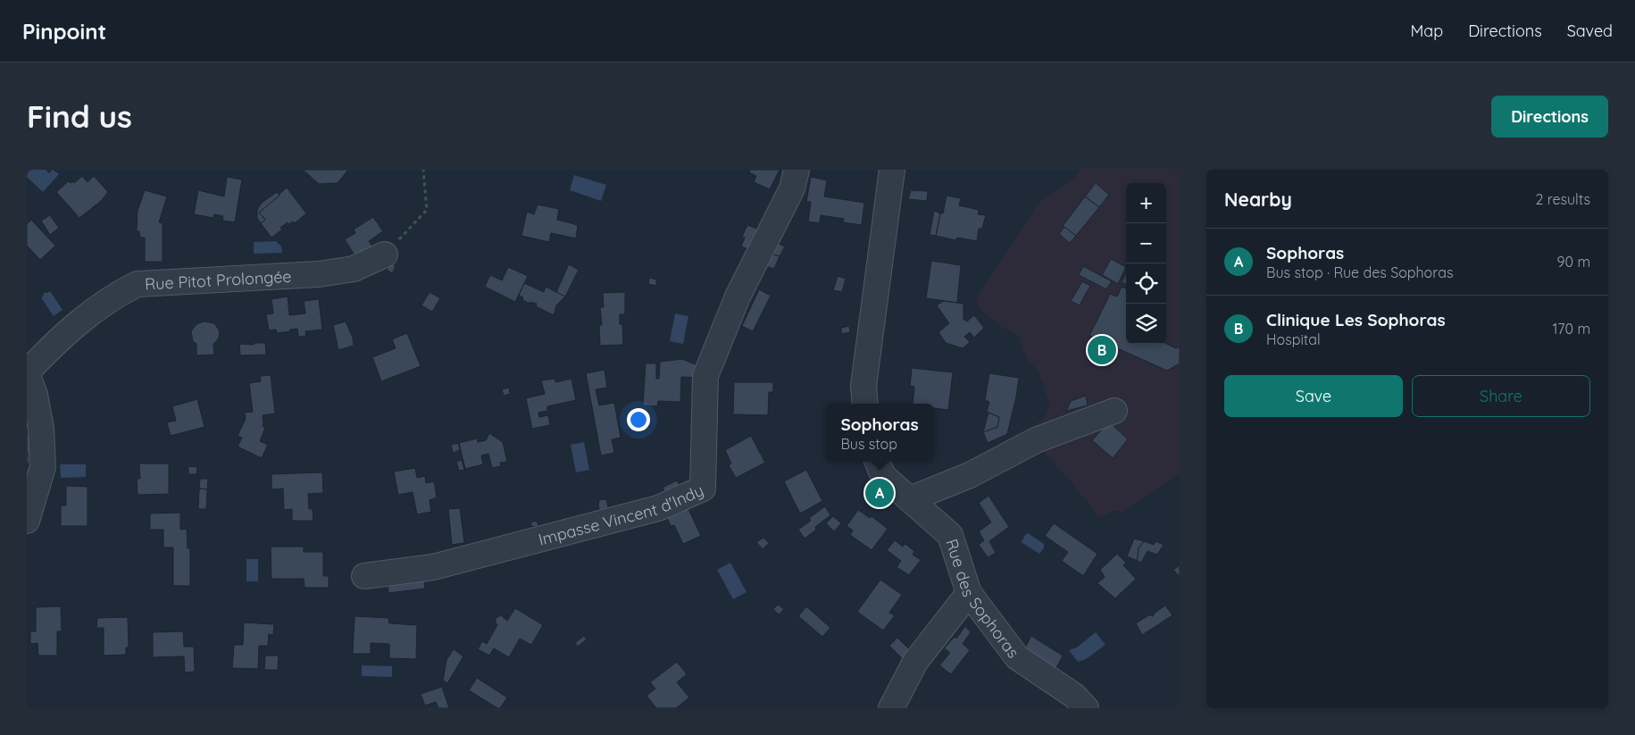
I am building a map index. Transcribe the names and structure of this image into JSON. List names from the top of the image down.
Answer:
{
  "streets": {
    "street": ["Rue Pitot Prolongée", "Impasse Vincent d'Indy", "Rue des Sophoras"]
  },
  "page": {
    "header": "Pinpoint",
    "nav": ["Map", "Directions", "Saved"],
    "buttons": [
      "Directions",
      ["Save", "Share"]
    ],
    "title": "Find us",
    "heading": ["Nearby", "2 results"],
    "map_buttons": ["+", "−"],
    "list": [
      {
        "mark": "A",
        "name": "Sophoras",
        "note": "Bus stop · Rue des Sophoras",
        "value": "90 m"
      },
      {
        "mark": "B",
        "name": "Clinique Les Sophoras",
        "note": "Hospital",
        "value": "170 m"
      }
    ],
    "pins": ["B", "A"],
    "popup": ["Sophoras", "Bus stop"]
  }
}
